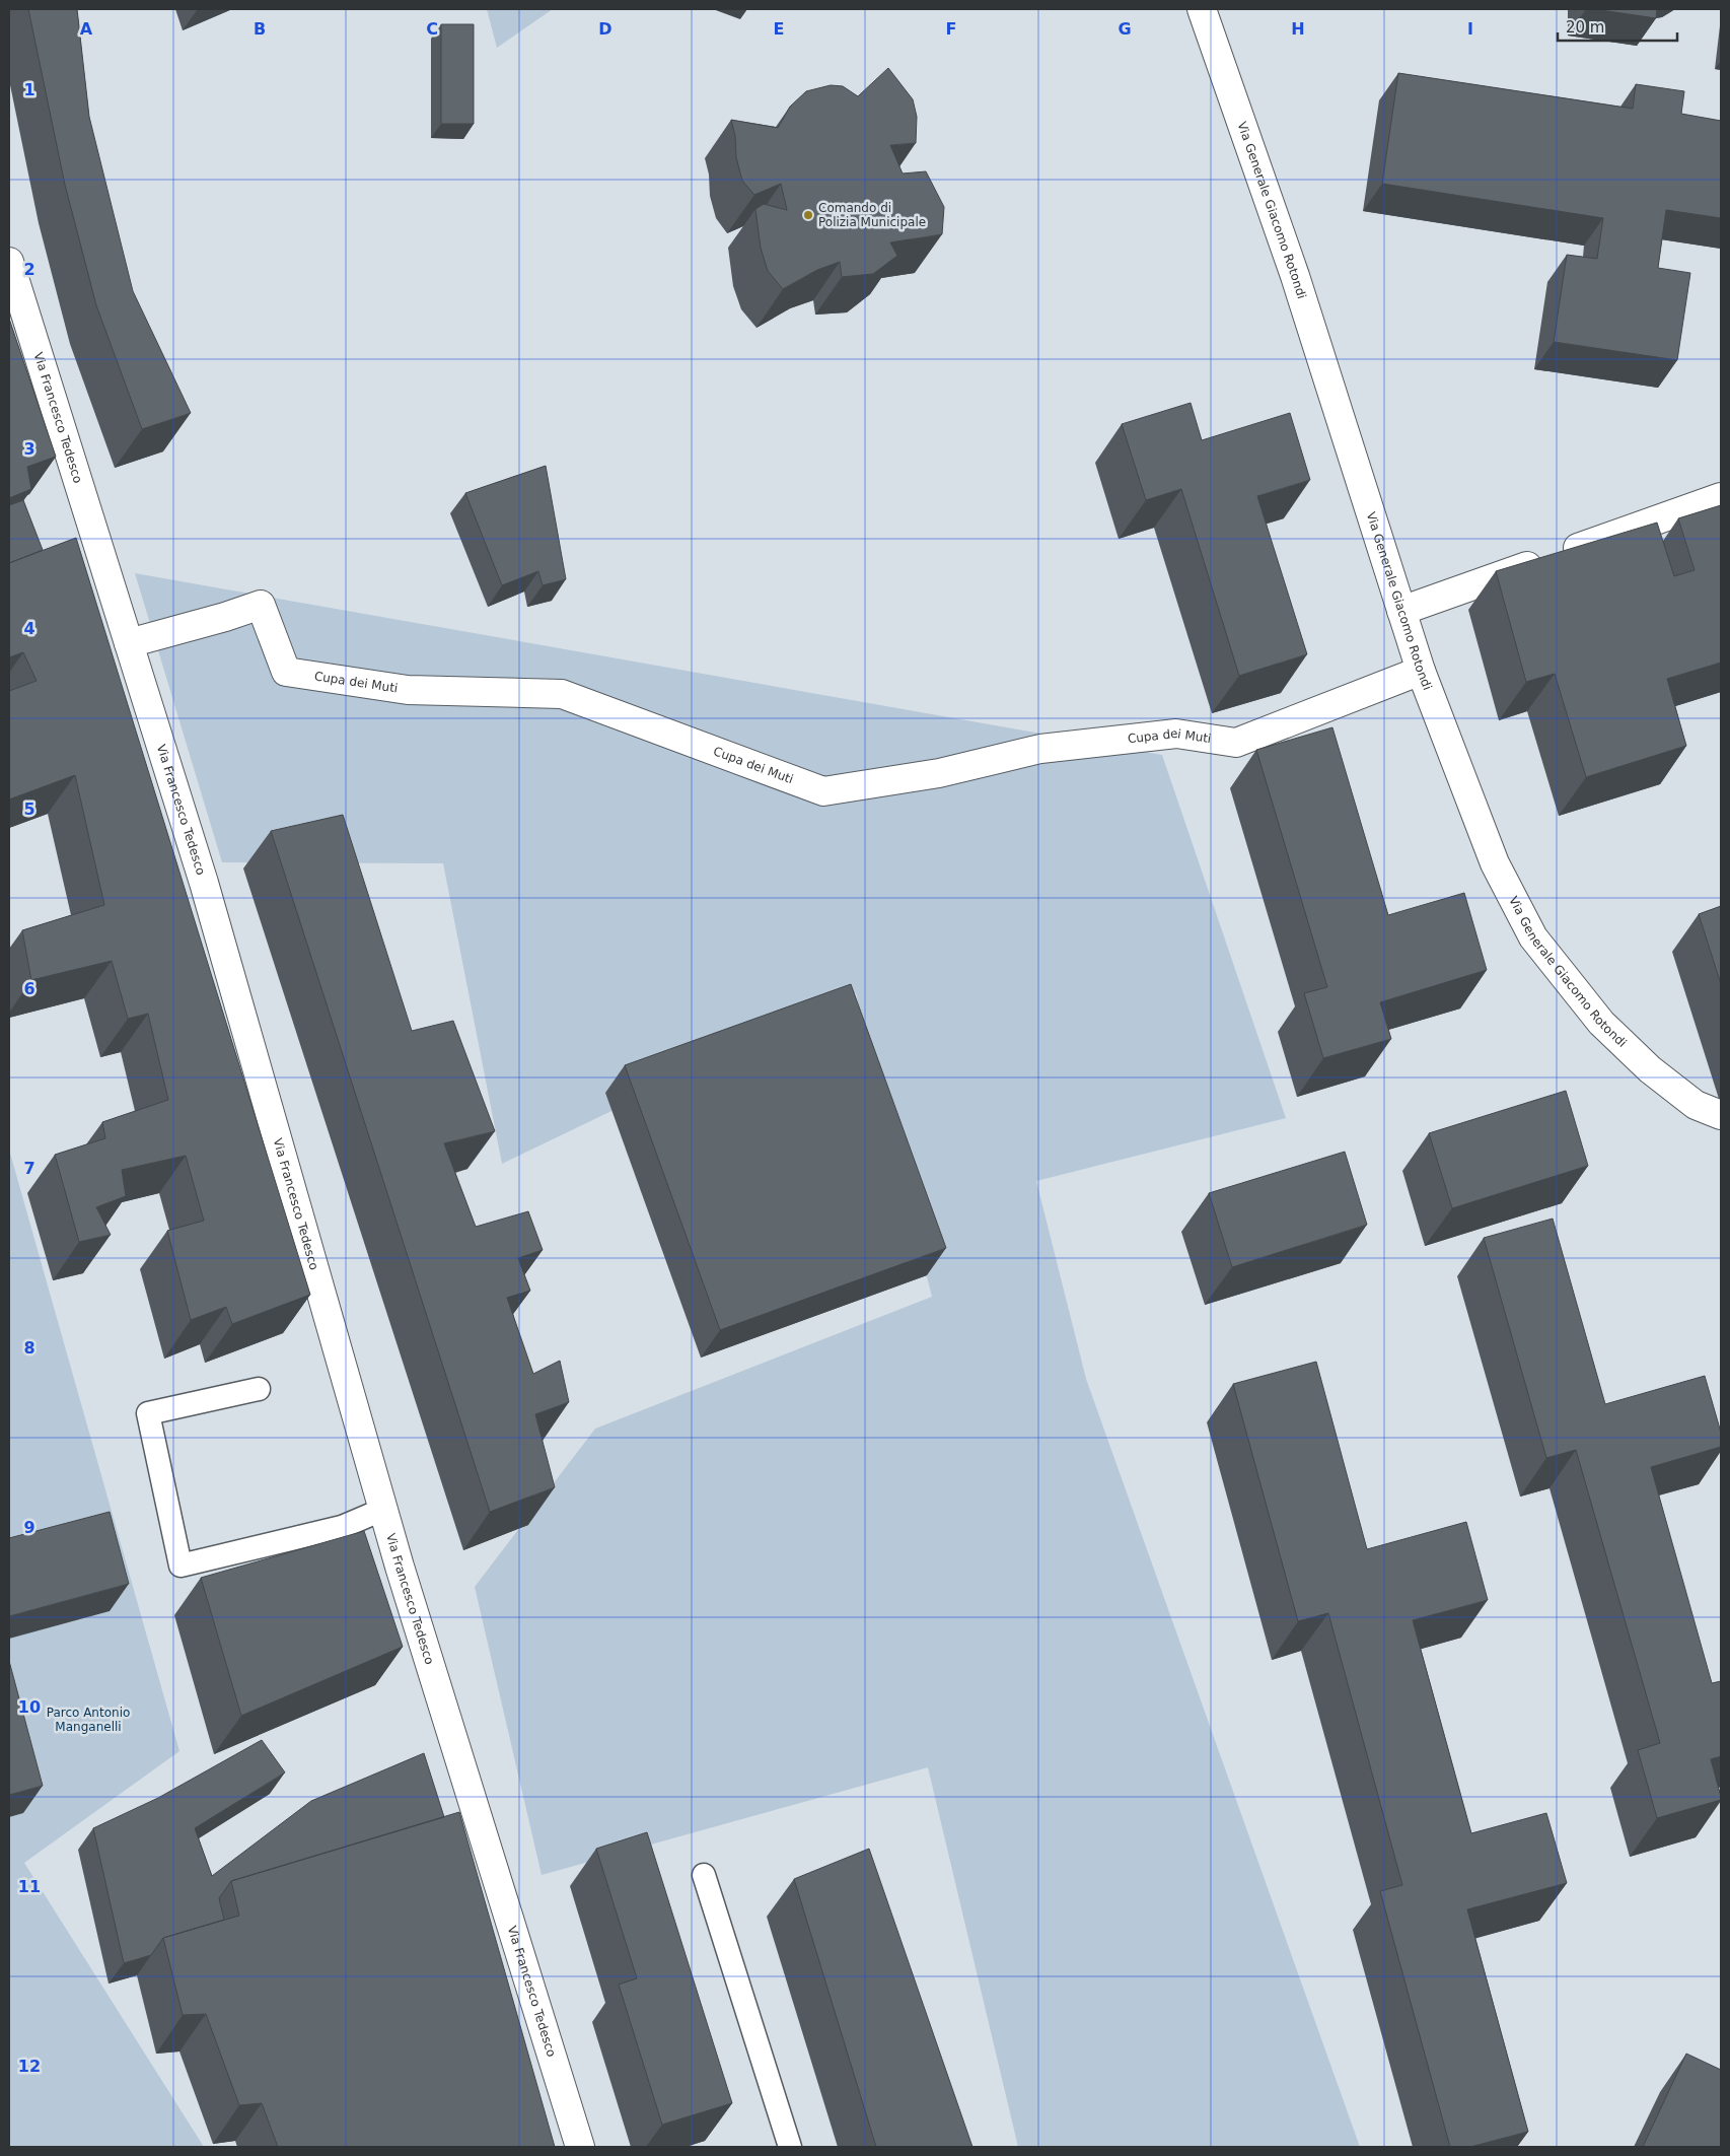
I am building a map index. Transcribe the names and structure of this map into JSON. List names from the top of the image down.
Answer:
{
  "streets": {
    "street": ["Via Generale Giacomo Rotondi", "Via Francesco Tedesco", "Cupa dei Muti"]
  },
  "crossings": [
    ["Via Generale Giacomo Rotondi", "Cupa dei Muti"],
    ["Via Francesco Tedesco", "Cupa dei Muti"]
  ],
  "parks": ["Parco Antonio Manganelli"],
  "places": ["Comando di Polizia Municipale"],
  "scale_bar": "20 m",
  "grid": {
    "columns": [
      "A",
      "B",
      "C",
      "D",
      "E",
      "F",
      "G",
      "H",
      "I"
    ],
    "rows": [
      "1",
      "2",
      "3",
      "4",
      "5",
      "6",
      "7",
      "8",
      "9",
      "10",
      "11",
      "12"
    ]
  }
}
